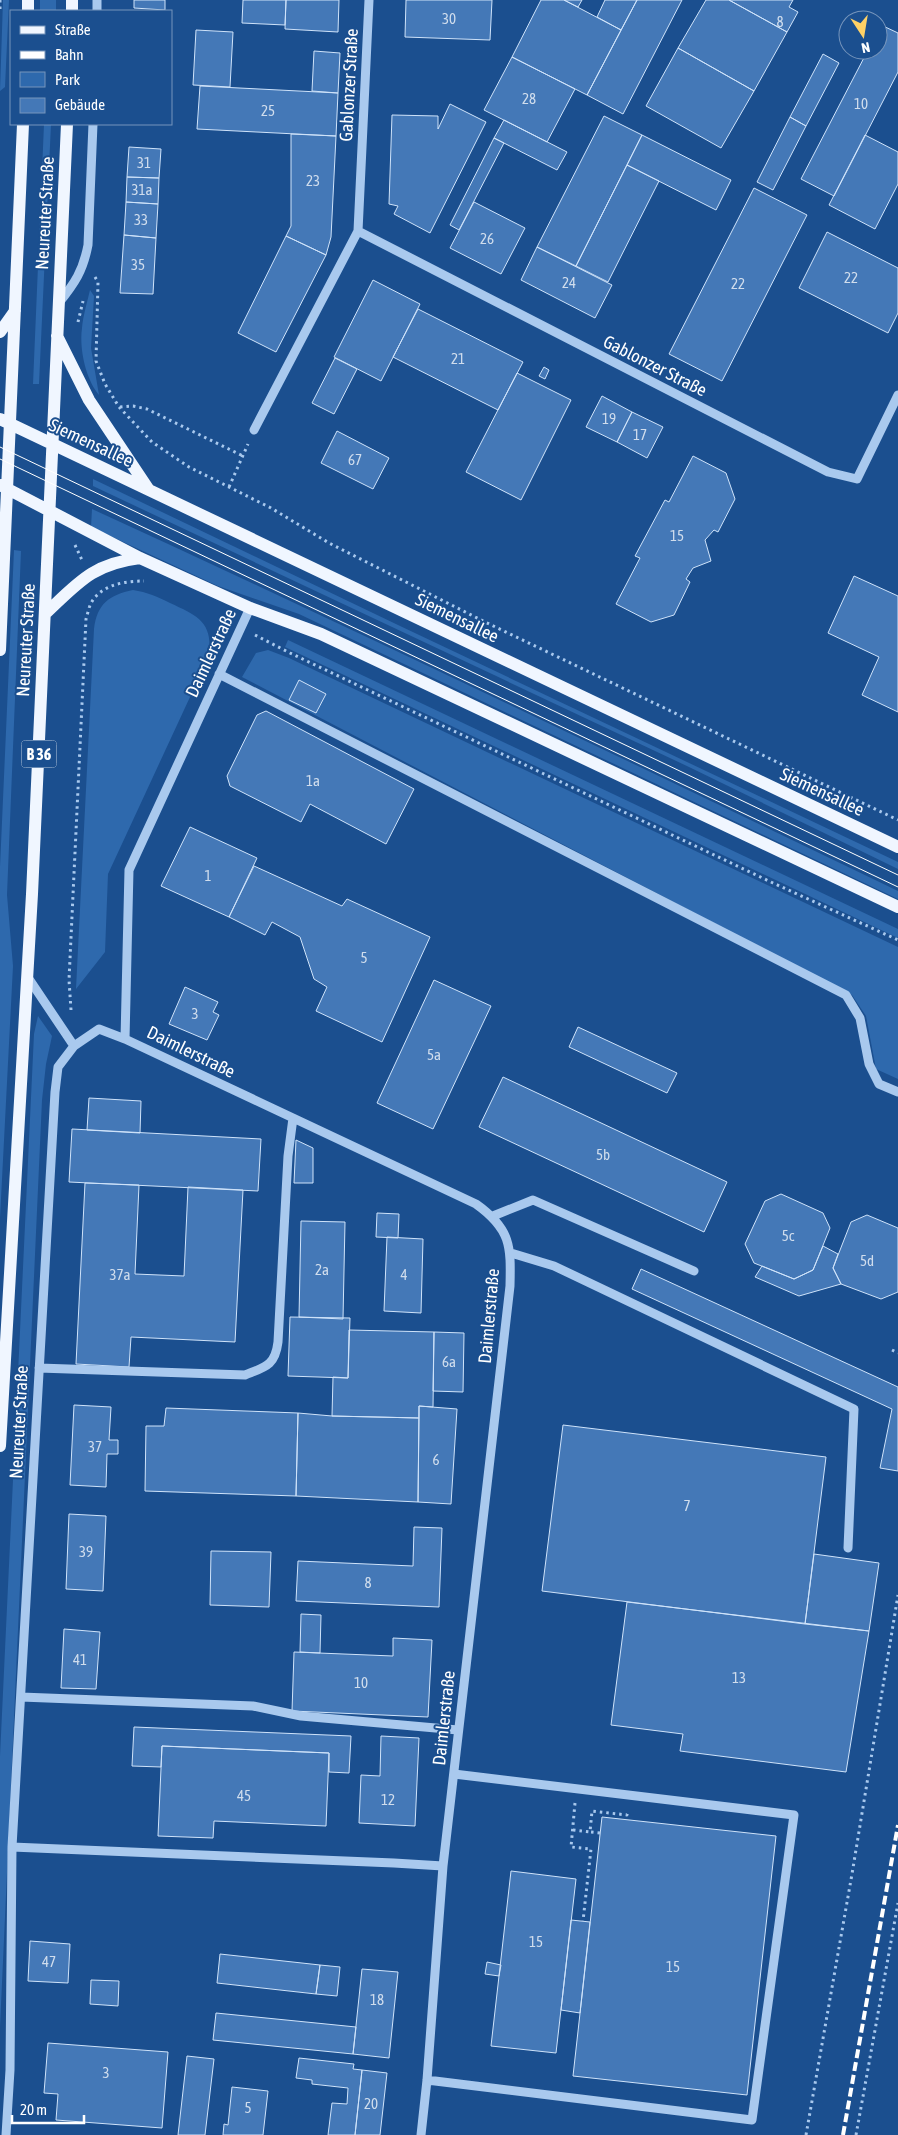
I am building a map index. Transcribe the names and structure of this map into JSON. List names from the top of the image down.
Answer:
{
  "streets": {
    "main road": ["Neureuter Straße", "Siemensallee", "B 36"],
    "street": ["Gablonzer Straße", "Daimlerstraße"]
  },
  "crossings": [
    ["Neureuter Straße", "Siemensallee"],
    ["Neureuter Straße", "Daimlerstraße"]
  ],
  "house_numbers": [
    "30",
    "8",
    "28",
    "10",
    "25",
    "31",
    "23",
    "31a",
    "33",
    "26",
    "35",
    "22",
    "24",
    "22",
    "21",
    "19",
    "17",
    "67",
    "15",
    "1a",
    "1",
    "5",
    "3",
    "5a",
    "5b",
    "5c",
    "5d",
    "2a",
    "37a",
    "4",
    "6a",
    "37",
    "6",
    "7",
    "39",
    "8",
    "41",
    "13",
    "10",
    "45",
    "12",
    "15",
    "47",
    "15",
    "18",
    "3",
    "20",
    "5"
  ],
  "legend": [
    "Straße",
    "Bahn",
    "Park",
    "Gebäude"
  ],
  "scale_bar": "20 m",
  "north": "bottom"
}
